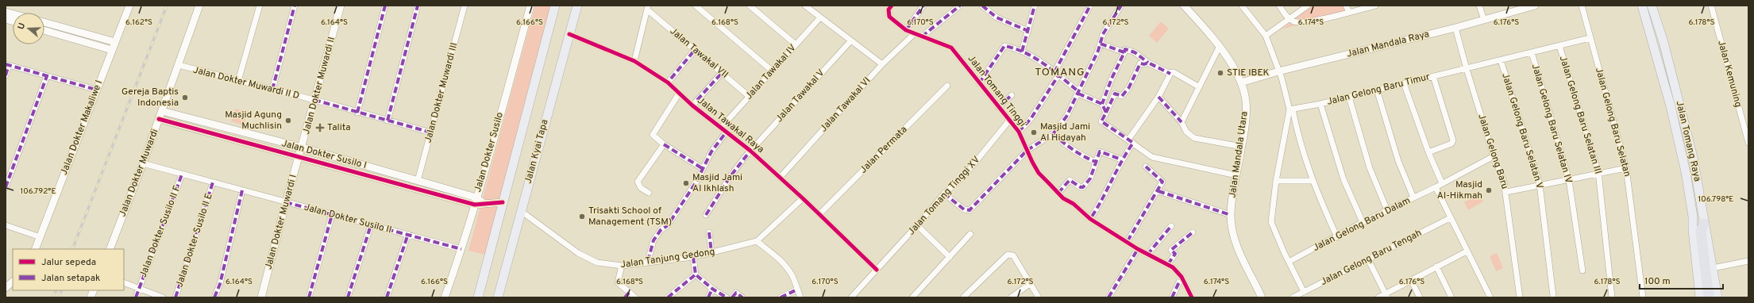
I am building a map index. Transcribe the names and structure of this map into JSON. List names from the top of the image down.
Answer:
{
  "streets": {
    "main road": ["Jalan Tomang Raya", "Jalan Kyai Tapa"],
    "street": [
      "Jalan Mandala Raya",
      "Jalan Tawakal VII",
      "Jalan Tawakal IV",
      "Jalan Kemuning",
      "Jalan Dokter Muwardi II D",
      "Jalan Dokter Muwardi II",
      "Jalan Gelong Baru Timur",
      "Jalan Tomang Tinggi",
      "Jalan Dokter Muwardi III",
      "Jalan Tawakal V",
      "Jalan Tawakal VI",
      "Jalan Gelong Baru Selatan III",
      "Jalan Gelong Baru Selatan",
      "Jalan Gelong Baru Selatan IV",
      "Jalan Tawakal Raya",
      "Jalan Dokter Makaliwe I",
      "Jalan Gelong Baru Selatan V",
      "Jalan Permata",
      "Jalan Gelong Baru",
      "Jalan Dokter Susilo",
      "Jalan Dokter Susilo I",
      "Jalan Mandala Utara",
      "Jalan Dokter Muwardi",
      "Jalan Tomang Tinggi XV",
      "Jalan Dokter Susilo II",
      "Jalan Dokter Muwardi I",
      "Jalan Gelong Baru Dalam",
      "Jalan Dokter Susilo II F",
      "Jalan Dokter Susilo II E",
      "Jalan Gelong Baru Tengah",
      "Jalan Tanjung Gedong"
    ]
  },
  "crossings": [
    ["Jalan Mandala Raya", "Jalan Gelong Baru"],
    ["Jalan Mandala Raya", "Jalan Mandala Utara"],
    ["Jalan Tawakal VII", "Jalan Tawakal IV"],
    ["Jalan Tawakal IV", "Jalan Tawakal Raya"],
    ["Jalan Dokter Muwardi II D", "Jalan Dokter Muwardi II"],
    ["Jalan Dokter Muwardi II D", "Jalan Dokter Muwardi III"],
    ["Jalan Dokter Muwardi II D", "Jalan Dokter Muwardi"],
    ["Jalan Dokter Muwardi II", "Jalan Dokter Susilo I"],
    ["Jalan Dokter Muwardi II", "Jalan Dokter Muwardi I"],
    ["Jalan Gelong Baru Timur", "Jalan Gelong Baru Selatan III"],
    ["Jalan Gelong Baru Timur", "Jalan Gelong Baru Selatan"],
    ["Jalan Gelong Baru Timur", "Jalan Gelong Baru Selatan IV"],
    ["Jalan Gelong Baru Timur", "Jalan Gelong Baru Selatan V"],
    ["Jalan Gelong Baru Timur", "Jalan Gelong Baru"],
    ["Jalan Tomang Tinggi", "Jalan Tawakal VI"],
    ["Jalan Tomang Tinggi", "Jalan Tomang Tinggi XV"],
    ["Jalan Dokter Muwardi III", "Jalan Dokter Susilo I"],
    ["Jalan Tawakal V", "Jalan Tawakal Raya"],
    ["Jalan Tawakal VI", "Jalan Tawakal Raya"],
    ["Jalan Tawakal Raya", "Jalan Permata"],
    ["Jalan Tawakal Raya", "Jalan Kyai Tapa"],
    ["Jalan Tawakal Raya", "Jalan Tomang Tinggi XV"],
    ["Jalan Kyai Tapa", "Jalan Dokter Susilo I"],
    ["Jalan Kyai Tapa", "Jalan Tanjung Gedong"],
    ["Jalan Dokter Susilo", "Jalan Dokter Susilo I"],
    ["Jalan Dokter Susilo", "Jalan Dokter Susilo II"],
    ["Jalan Dokter Susilo I", "Jalan Dokter Muwardi"],
    ["Jalan Dokter Susilo I", "Jalan Dokter Muwardi I"],
    ["Jalan Dokter Muwardi", "Jalan Dokter Susilo II"],
    ["Jalan Dokter Susilo II", "Jalan Dokter Muwardi I"],
    ["Jalan Dokter Susilo II", "Jalan Dokter Susilo II F"],
    ["Jalan Dokter Susilo II", "Jalan Dokter Susilo II E"]
  ],
  "districts": ["TOMANG"],
  "places": {
    "other": [
      "STIE IBEK",
      "Gereja Baptis Indonesia",
      "Masjid Agung Muchlisin",
      "Masjid Jami Al Hidayah",
      "Masjid Jami Al Ikhlash",
      "Masjid Al-Hikmah",
      "Trisakti School of Management (TSM)"
    ],
    "health": ["Talita"]
  },
  "legend": ["Jalur sepeda", "Jalan setapak"],
  "scale_bar": "100 m",
  "north": "left",
  "coordinates": [
    "6.162°S",
    "6.164°S",
    "6.166°S",
    "6.168°S",
    "6.170°S",
    "6.172°S",
    "6.174°S",
    "6.176°S",
    "6.178°S",
    "106.792°E",
    "106.798°E"
  ]
}
